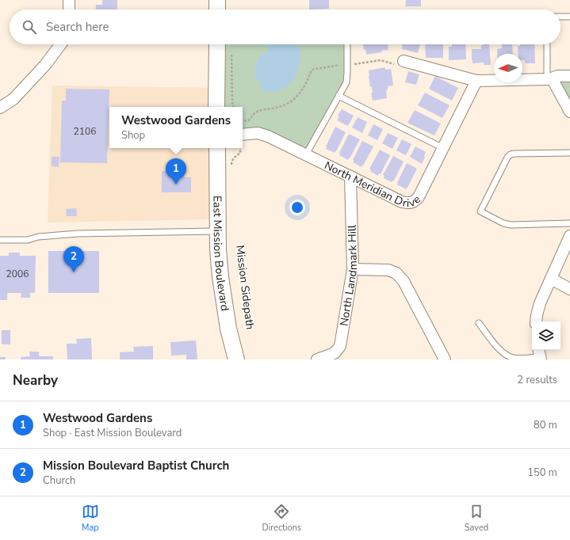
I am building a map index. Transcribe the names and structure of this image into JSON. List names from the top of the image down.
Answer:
{
  "streets": {
    "main road": ["East Mission Boulevard"],
    "street": ["North Meridian Drive", "North Landmark Hill"]
  },
  "crossings": [
    ["North Meridian Drive", "North Landmark Hill"]
  ],
  "house_numbers": ["2106", "2006"],
  "north": "left",
  "page": {
    "search": "Search here",
    "popup": ["Westwood Gardens", "Shop"],
    "pins": ["1", "2"],
    "heading": ["Nearby", "2 results"],
    "list": [
      {
        "mark": "1",
        "name": "Westwood Gardens",
        "note": "Shop · East Mission Boulevard",
        "value": "80 m"
      },
      {
        "mark": "2",
        "name": "Mission Boulevard Baptist Church",
        "note": "Church",
        "value": "150 m"
      }
    ],
    "nav": ["Map", "Directions", "Saved"]
  }
}
